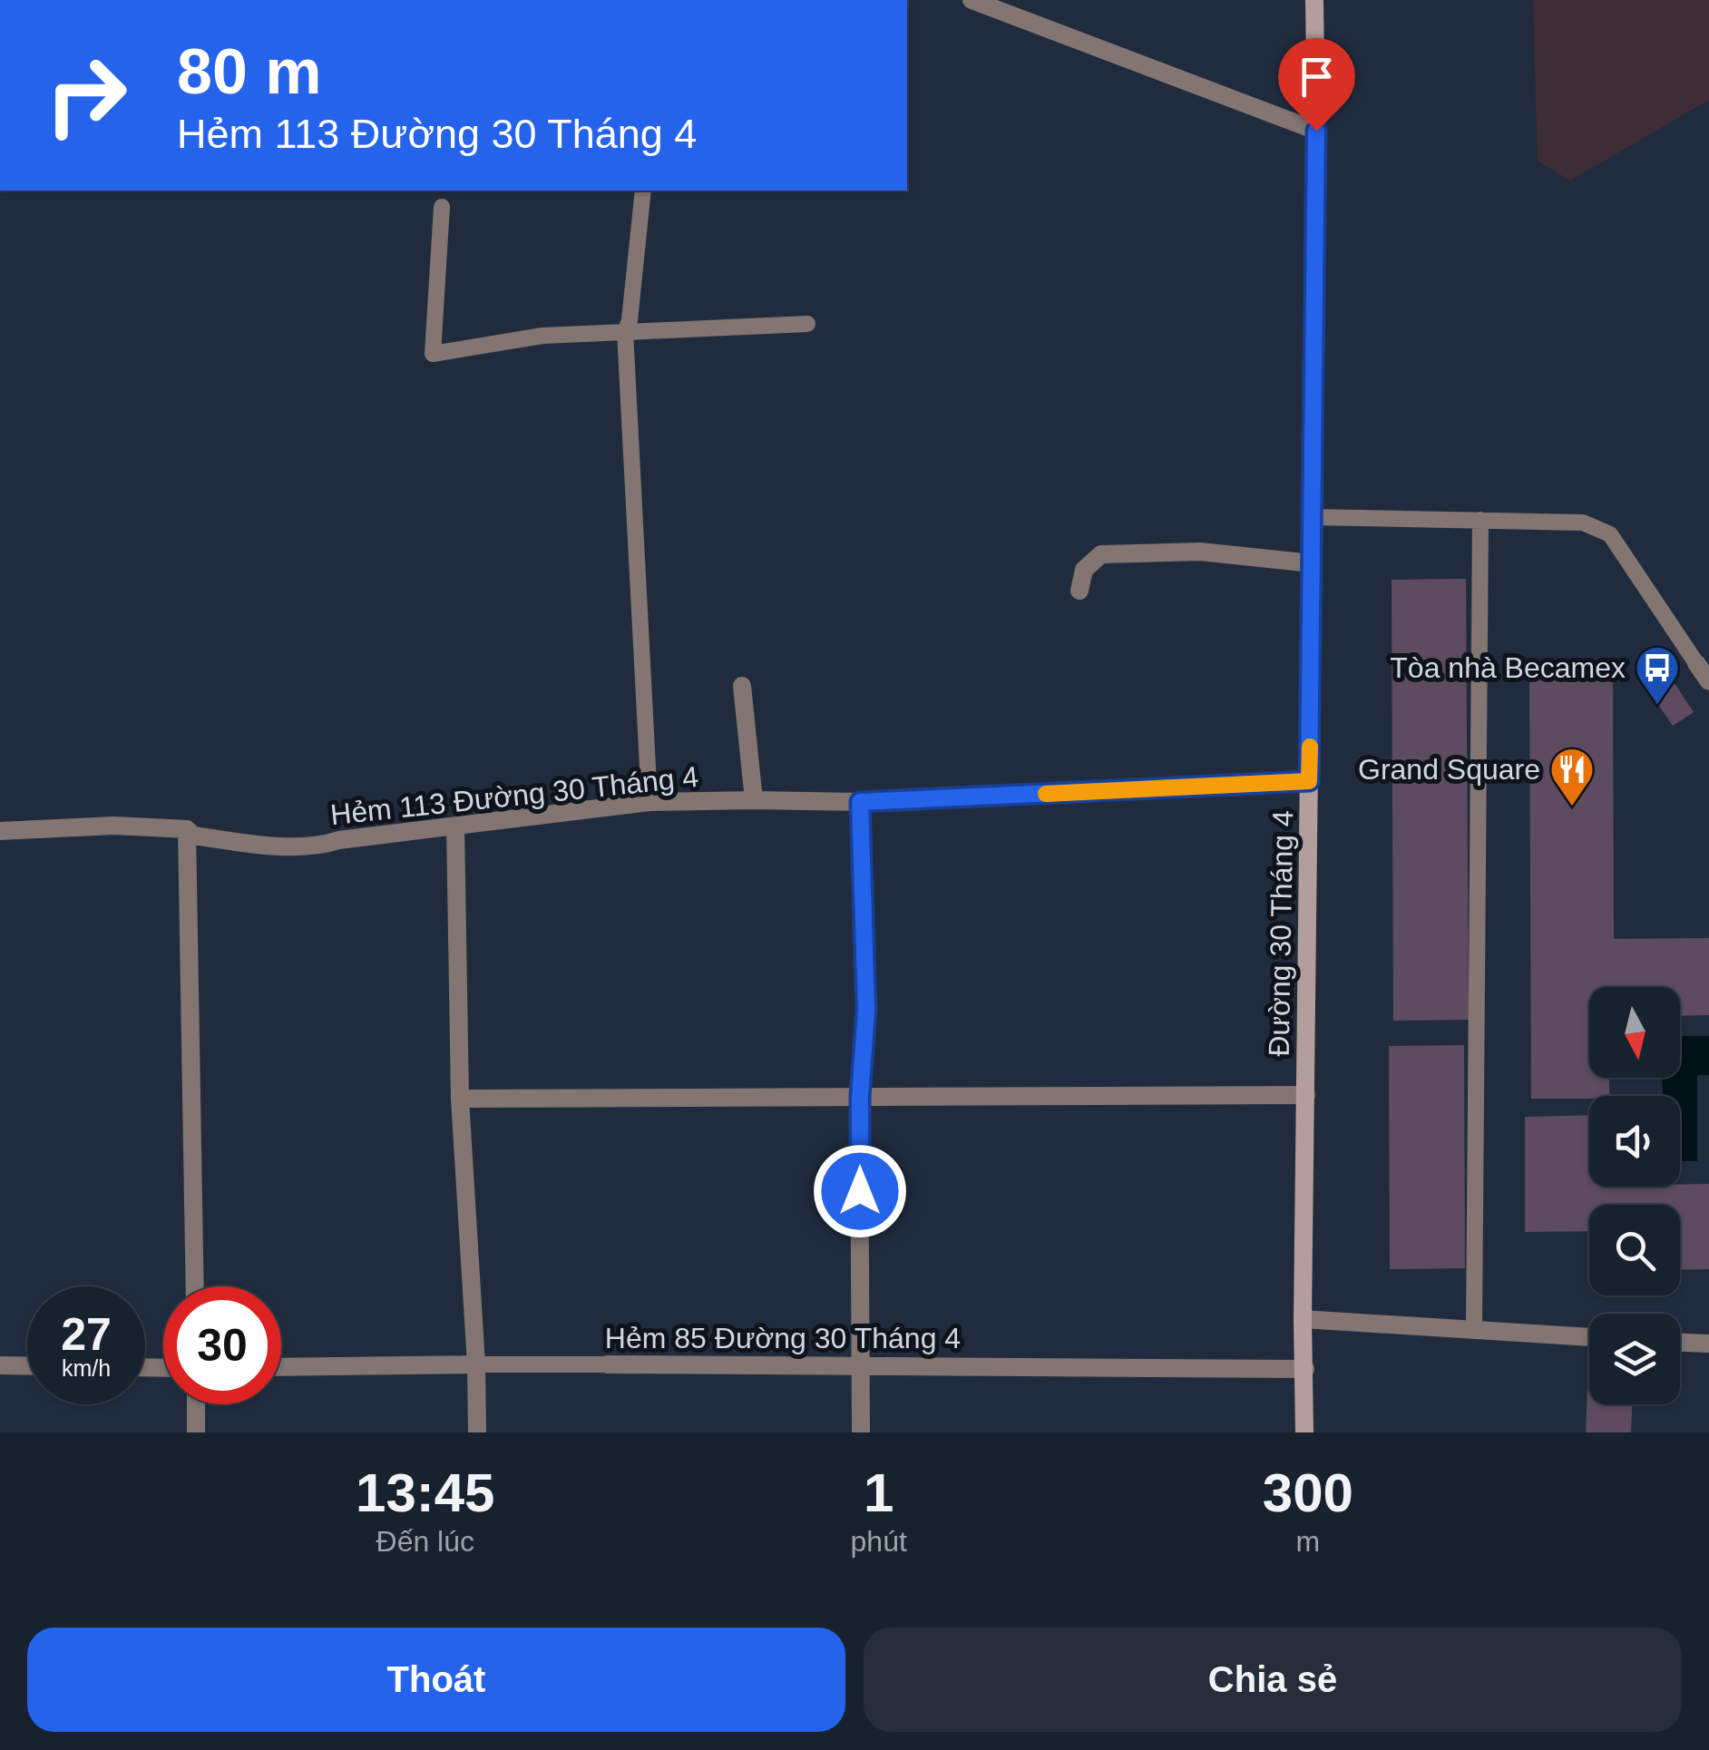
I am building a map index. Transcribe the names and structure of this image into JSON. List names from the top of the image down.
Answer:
{
  "streets": {
    "main road": ["Đường 30 Tháng 4"],
    "street": ["Hẻm 113 Đường 30 Tháng 4", "Hẻm 85 Đường 30 Tháng 4"]
  },
  "crossings": [
    ["Hẻm 113 Đường 30 Tháng 4", "Đường 30 Tháng 4"],
    ["Đường 30 Tháng 4", "Hẻm 85 Đường 30 Tháng 4"]
  ],
  "places": {
    "bus stop": ["Tòa nhà Becamex"],
    "restaurant": ["Grand Square"]
  },
  "north": "bottom",
  "page": {
    "turn": ["80 m", "Hẻm 113 Đường 30 Tháng 4"],
    "speed": "27 km/h",
    "limit": "30",
    "eta": [
      "13:45",
      "Đến lúc",
      "1",
      "phút",
      "300",
      "m"
    ],
    "buttons": ["Thoát", "Chia sẻ"]
  }
}
